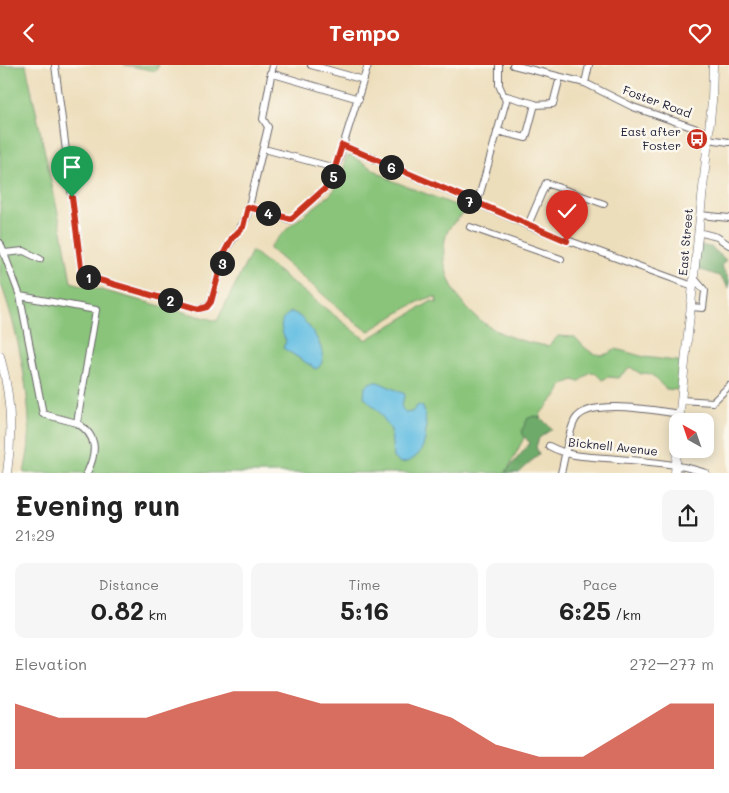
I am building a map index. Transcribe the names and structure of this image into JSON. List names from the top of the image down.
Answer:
{
  "streets": {
    "main road": ["East Street"],
    "street": ["Foster Road", "Bicknell Avenue"]
  },
  "crossings": [
    ["Foster Road", "East Street"]
  ],
  "places": {
    "bus stop": ["East after Foster"]
  },
  "north": "top left",
  "page": {
    "header": "Tempo",
    "pins": [
      "6",
      "5",
      "7",
      "4",
      "3",
      "1",
      "2"
    ],
    "heading": ["Evening run", "21:29"],
    "stats": [
      ["Distance", "0.82 km"],
      ["Time", "5:16"],
      ["Pace", "6:25 /km"]
    ],
    "chart": ["Elevation", "272–277 m"]
  }
}
